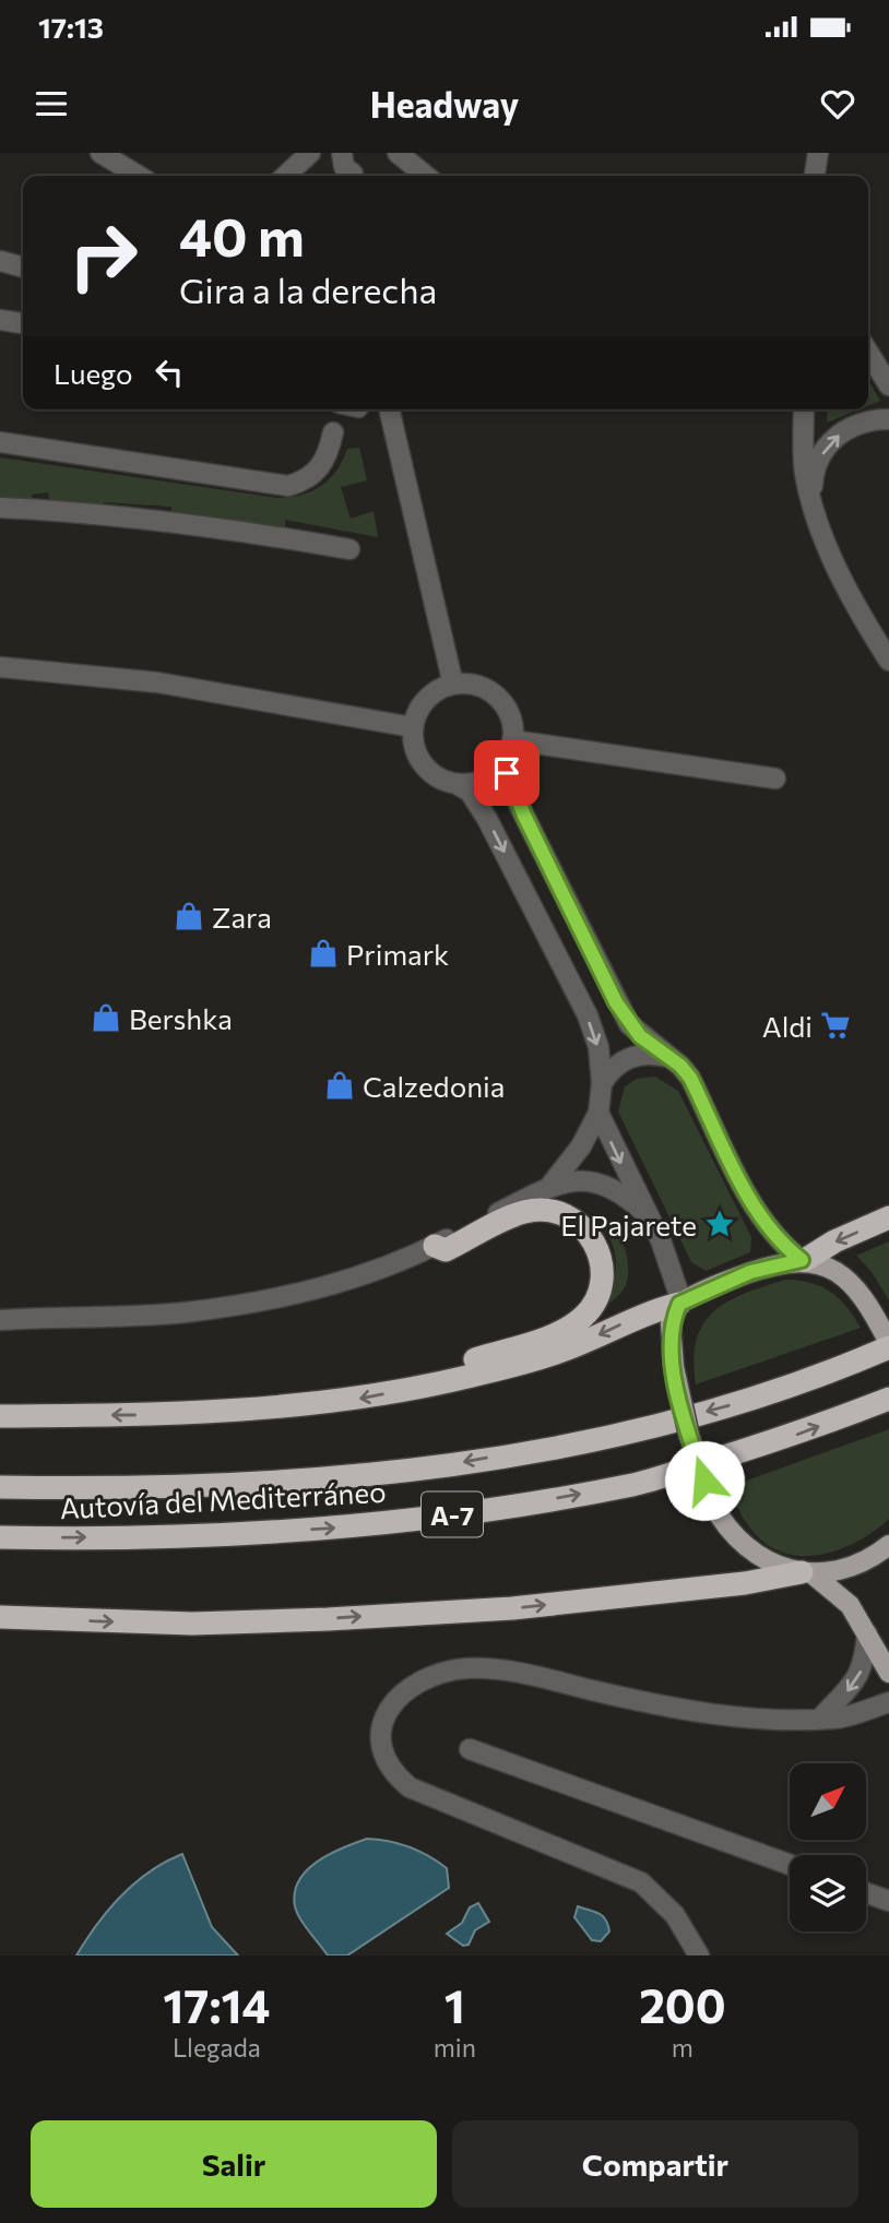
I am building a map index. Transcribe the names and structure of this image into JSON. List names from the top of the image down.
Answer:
{
  "streets": {
    "highway": ["Autovía del Mediterráneo", "A-7"]
  },
  "places": {
    "shop": [
      "Zara",
      "Primark",
      "Bershka",
      "Calzedonia"
    ],
    "supermarket": ["Aldi"],
    "place": ["El Pajarete"]
  },
  "north": "top right",
  "page": {
    "status": "17:13",
    "header": "Headway",
    "turn": ["40 m", "Gira a la derecha"],
    "then": "Luego",
    "eta": [
      "17:14",
      "Llegada",
      "1",
      "min",
      "200",
      "m"
    ],
    "buttons": ["Salir", "Compartir"]
  }
}
